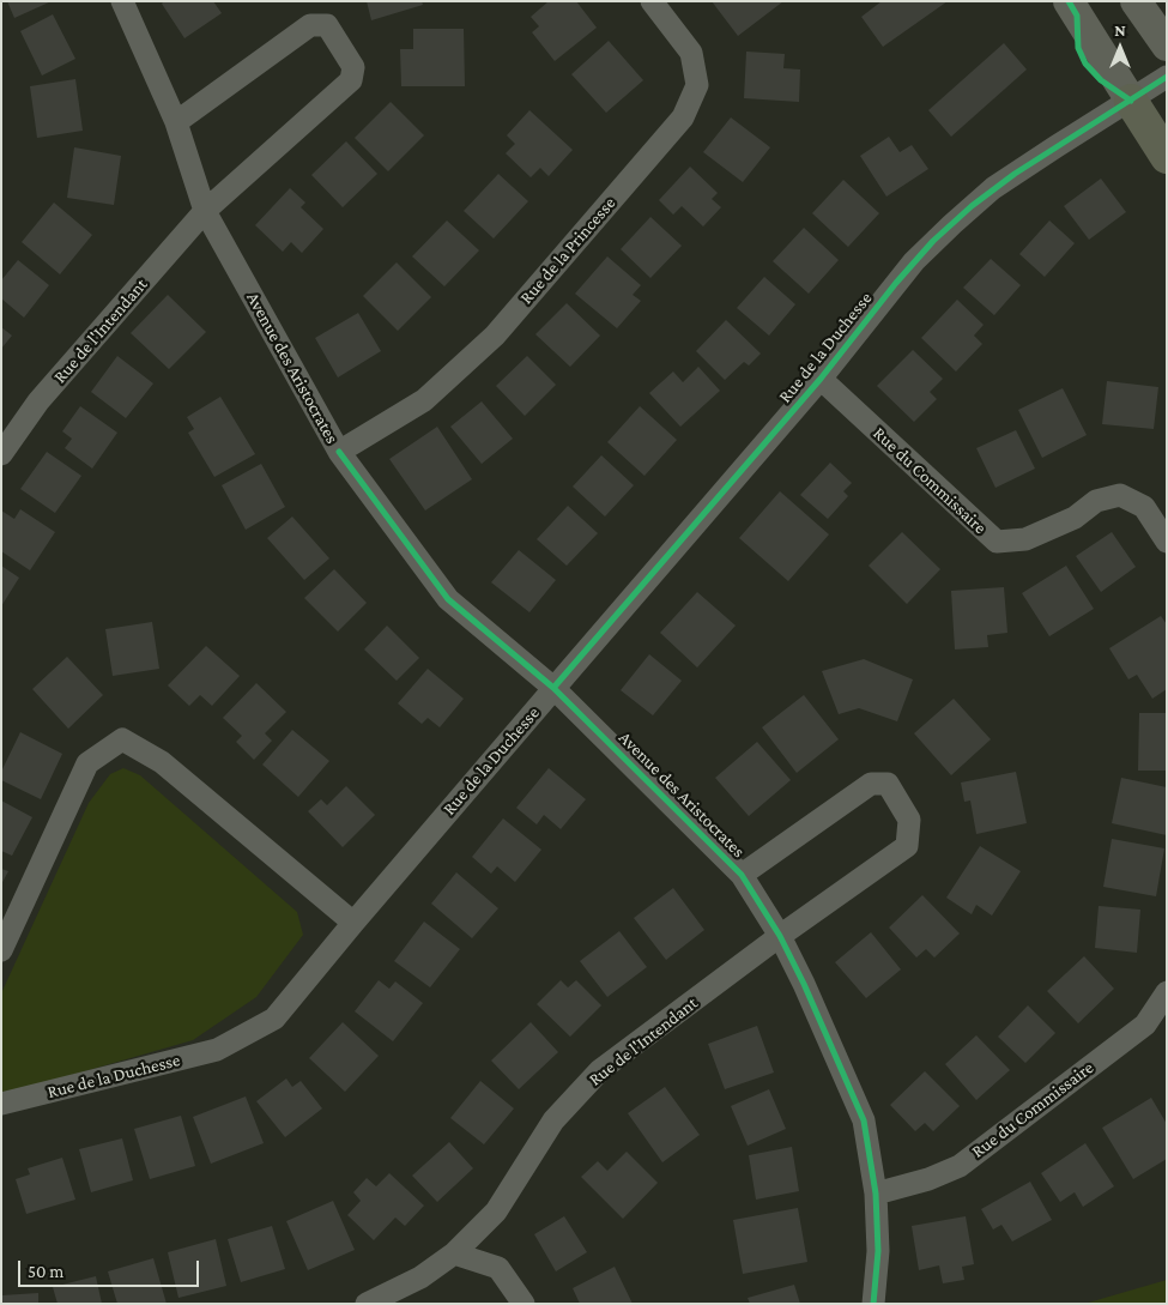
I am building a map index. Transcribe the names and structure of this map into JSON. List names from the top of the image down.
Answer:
{
  "streets": {
    "street": [
      "Rue de la Princesse",
      "Rue de l'Intendant",
      "Rue de la Duchesse",
      "Avenue des Aristocrates",
      "Rue du Commissaire"
    ]
  },
  "crossings": [
    ["Rue de la Princesse", "Avenue des Aristocrates"],
    ["Rue de l'Intendant", "Avenue des Aristocrates"],
    ["Rue de la Duchesse", "Avenue des Aristocrates"],
    ["Rue de la Duchesse", "Rue du Commissaire"],
    ["Avenue des Aristocrates", "Rue du Commissaire"]
  ],
  "scale_bar": "50 m",
  "north": "top"
}
